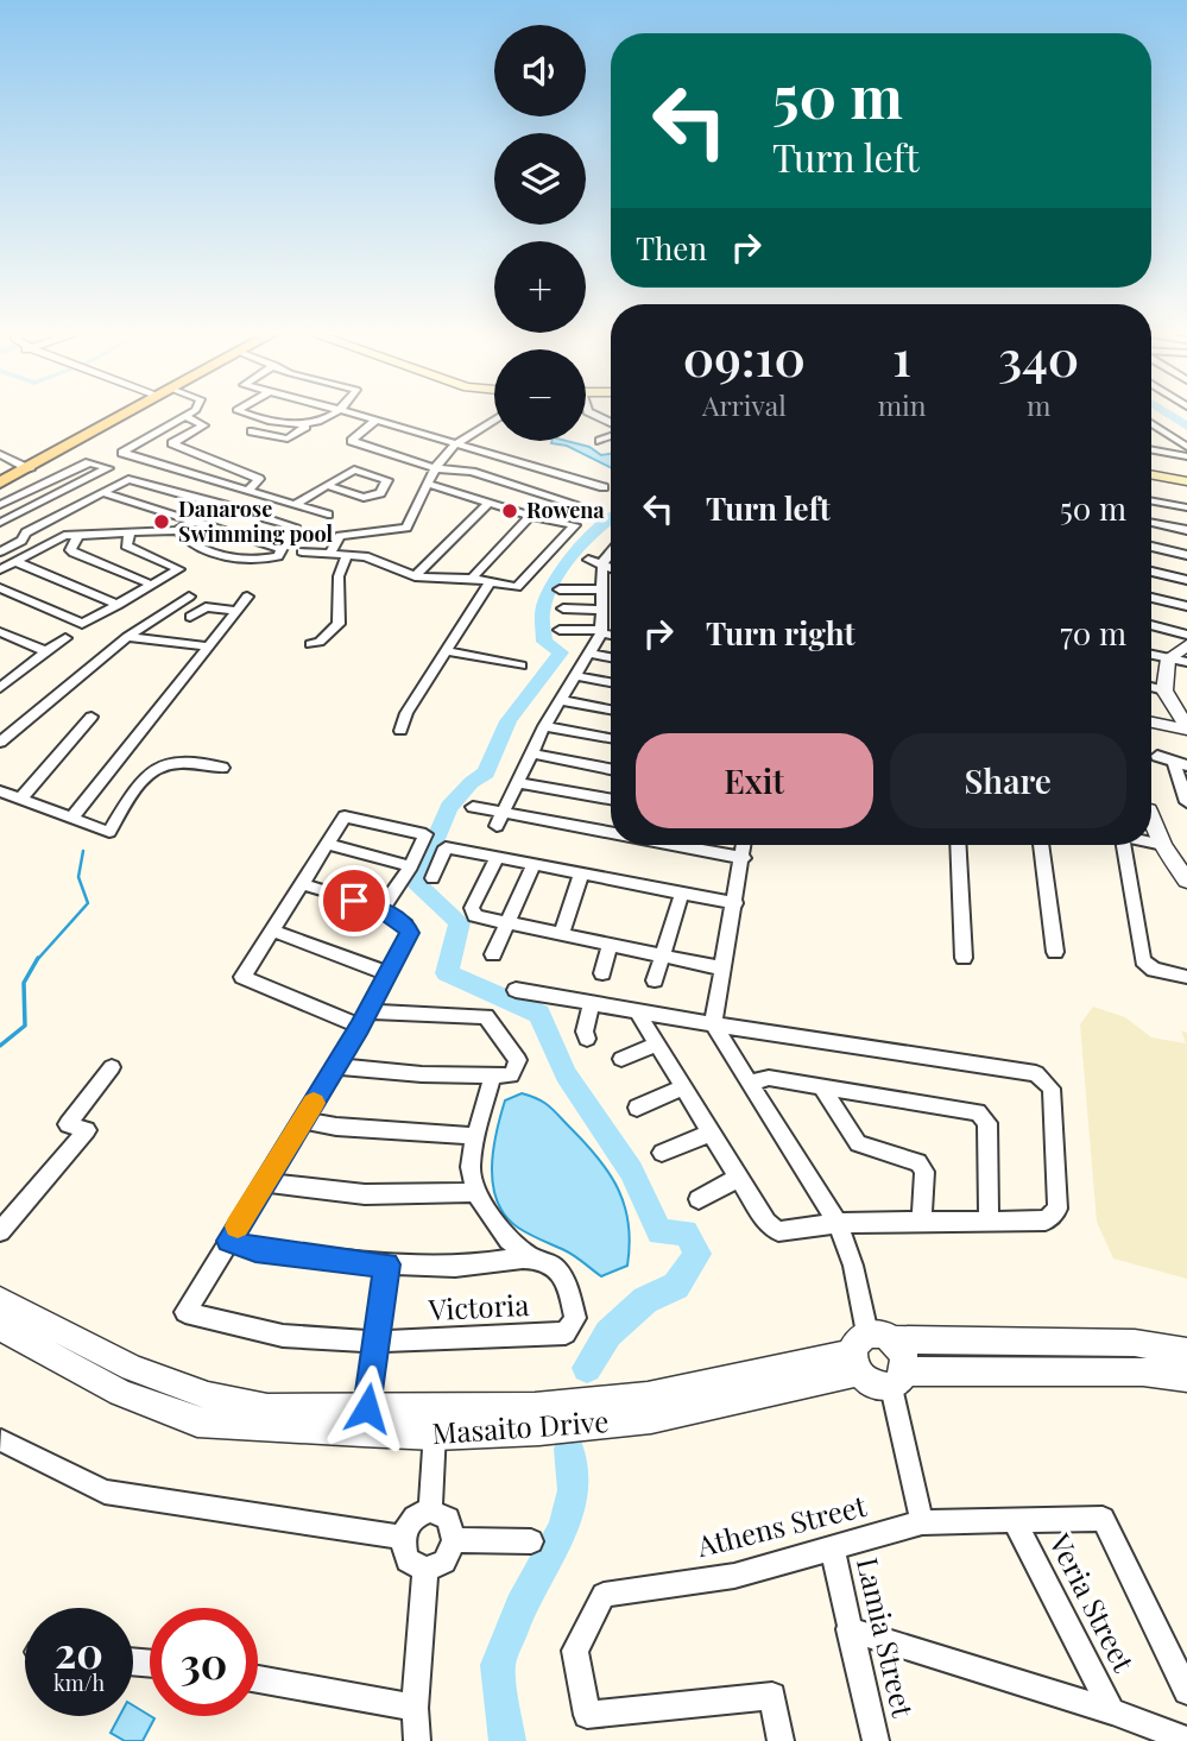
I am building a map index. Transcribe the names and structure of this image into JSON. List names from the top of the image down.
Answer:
{
  "streets": {
    "street": [
      "Victoria",
      "Masaito Drive",
      "Athens Street",
      "Veria Street",
      "Lamia Street"
    ]
  },
  "crossings": [
    ["Athens Street", "Veria Street"],
    ["Athens Street", "Lamia Street"]
  ],
  "places": ["Rowena", "Danarose Swimming pool"],
  "page": {
    "map_buttons": ["+", "−"],
    "turn": ["50 m", "Turn left"],
    "then": "Then",
    "eta": [
      "09:10",
      "Arrival",
      "1",
      "min",
      "340",
      "m"
    ],
    "list": [
      {
        "name": "Turn left",
        "value": "50 m"
      },
      {
        "name": "Turn right",
        "value": "70 m"
      }
    ],
    "buttons": ["Exit", "Share"],
    "speed": "20 km/h",
    "limit": "30"
  }
}
